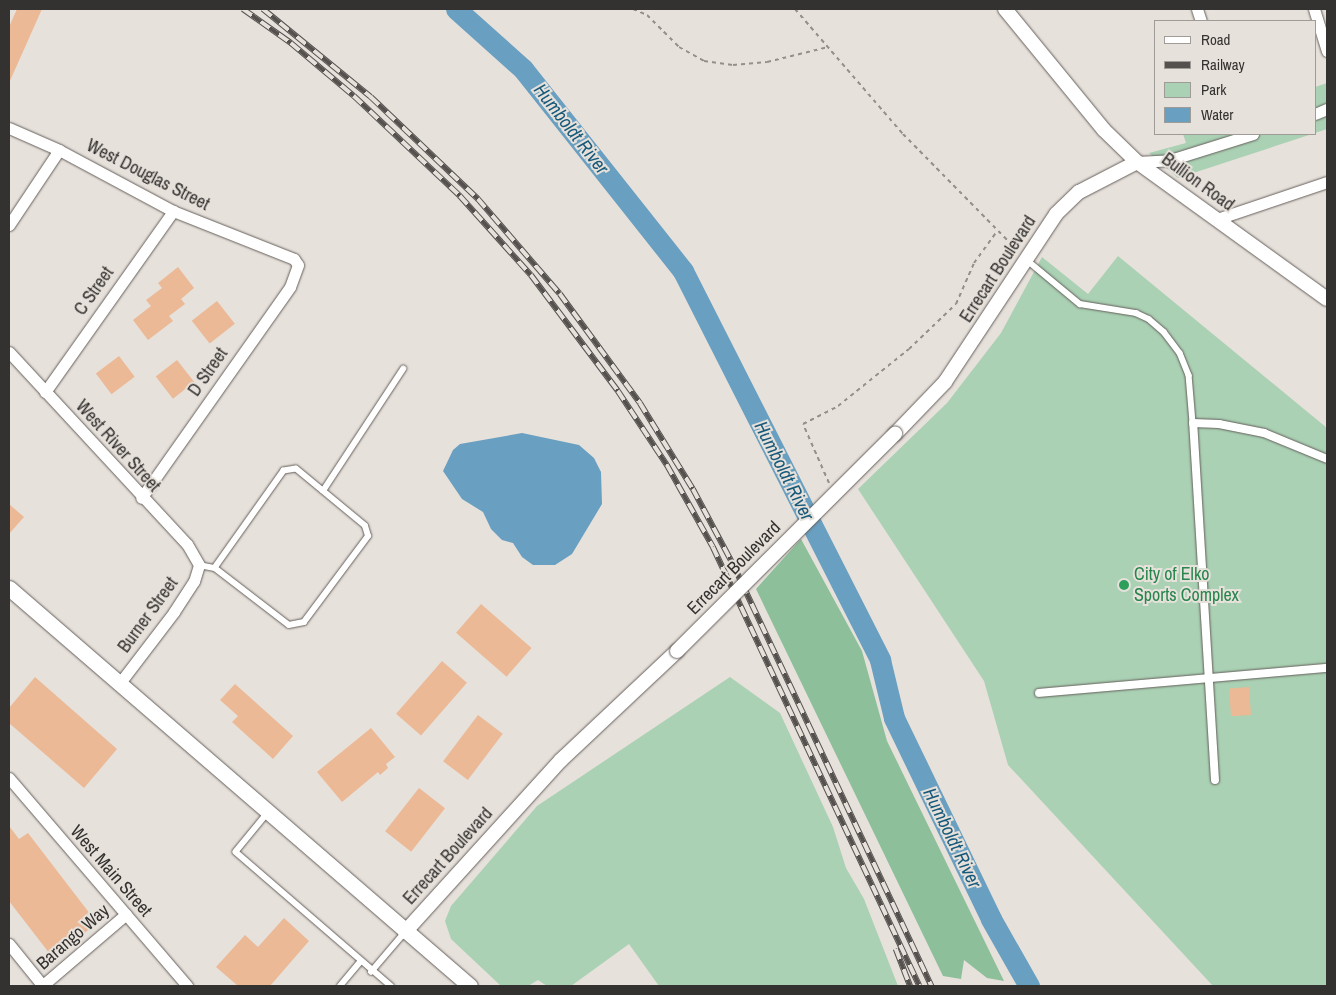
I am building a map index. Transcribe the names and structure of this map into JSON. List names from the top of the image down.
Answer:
{
  "streets": {
    "street": [
      "West Douglas Street",
      "Bullion Road",
      "Errecart Boulevard",
      "C Street",
      "D Street",
      "West River Street",
      "Burner Street",
      "West Main Street",
      "Barango Way"
    ]
  },
  "crossings": [
    ["West Douglas Street", "C Street"],
    ["West Douglas Street", "D Street"],
    ["Bullion Road", "Errecart Boulevard"],
    ["C Street", "West River Street"],
    ["D Street", "West River Street"],
    ["West River Street", "Burner Street"],
    ["West Main Street", "Barango Way"]
  ],
  "water": ["Humboldt River"],
  "places": ["City of Elko Sports Complex"],
  "legend": [
    "Road",
    "Railway",
    "Park",
    "Water"
  ]
}
